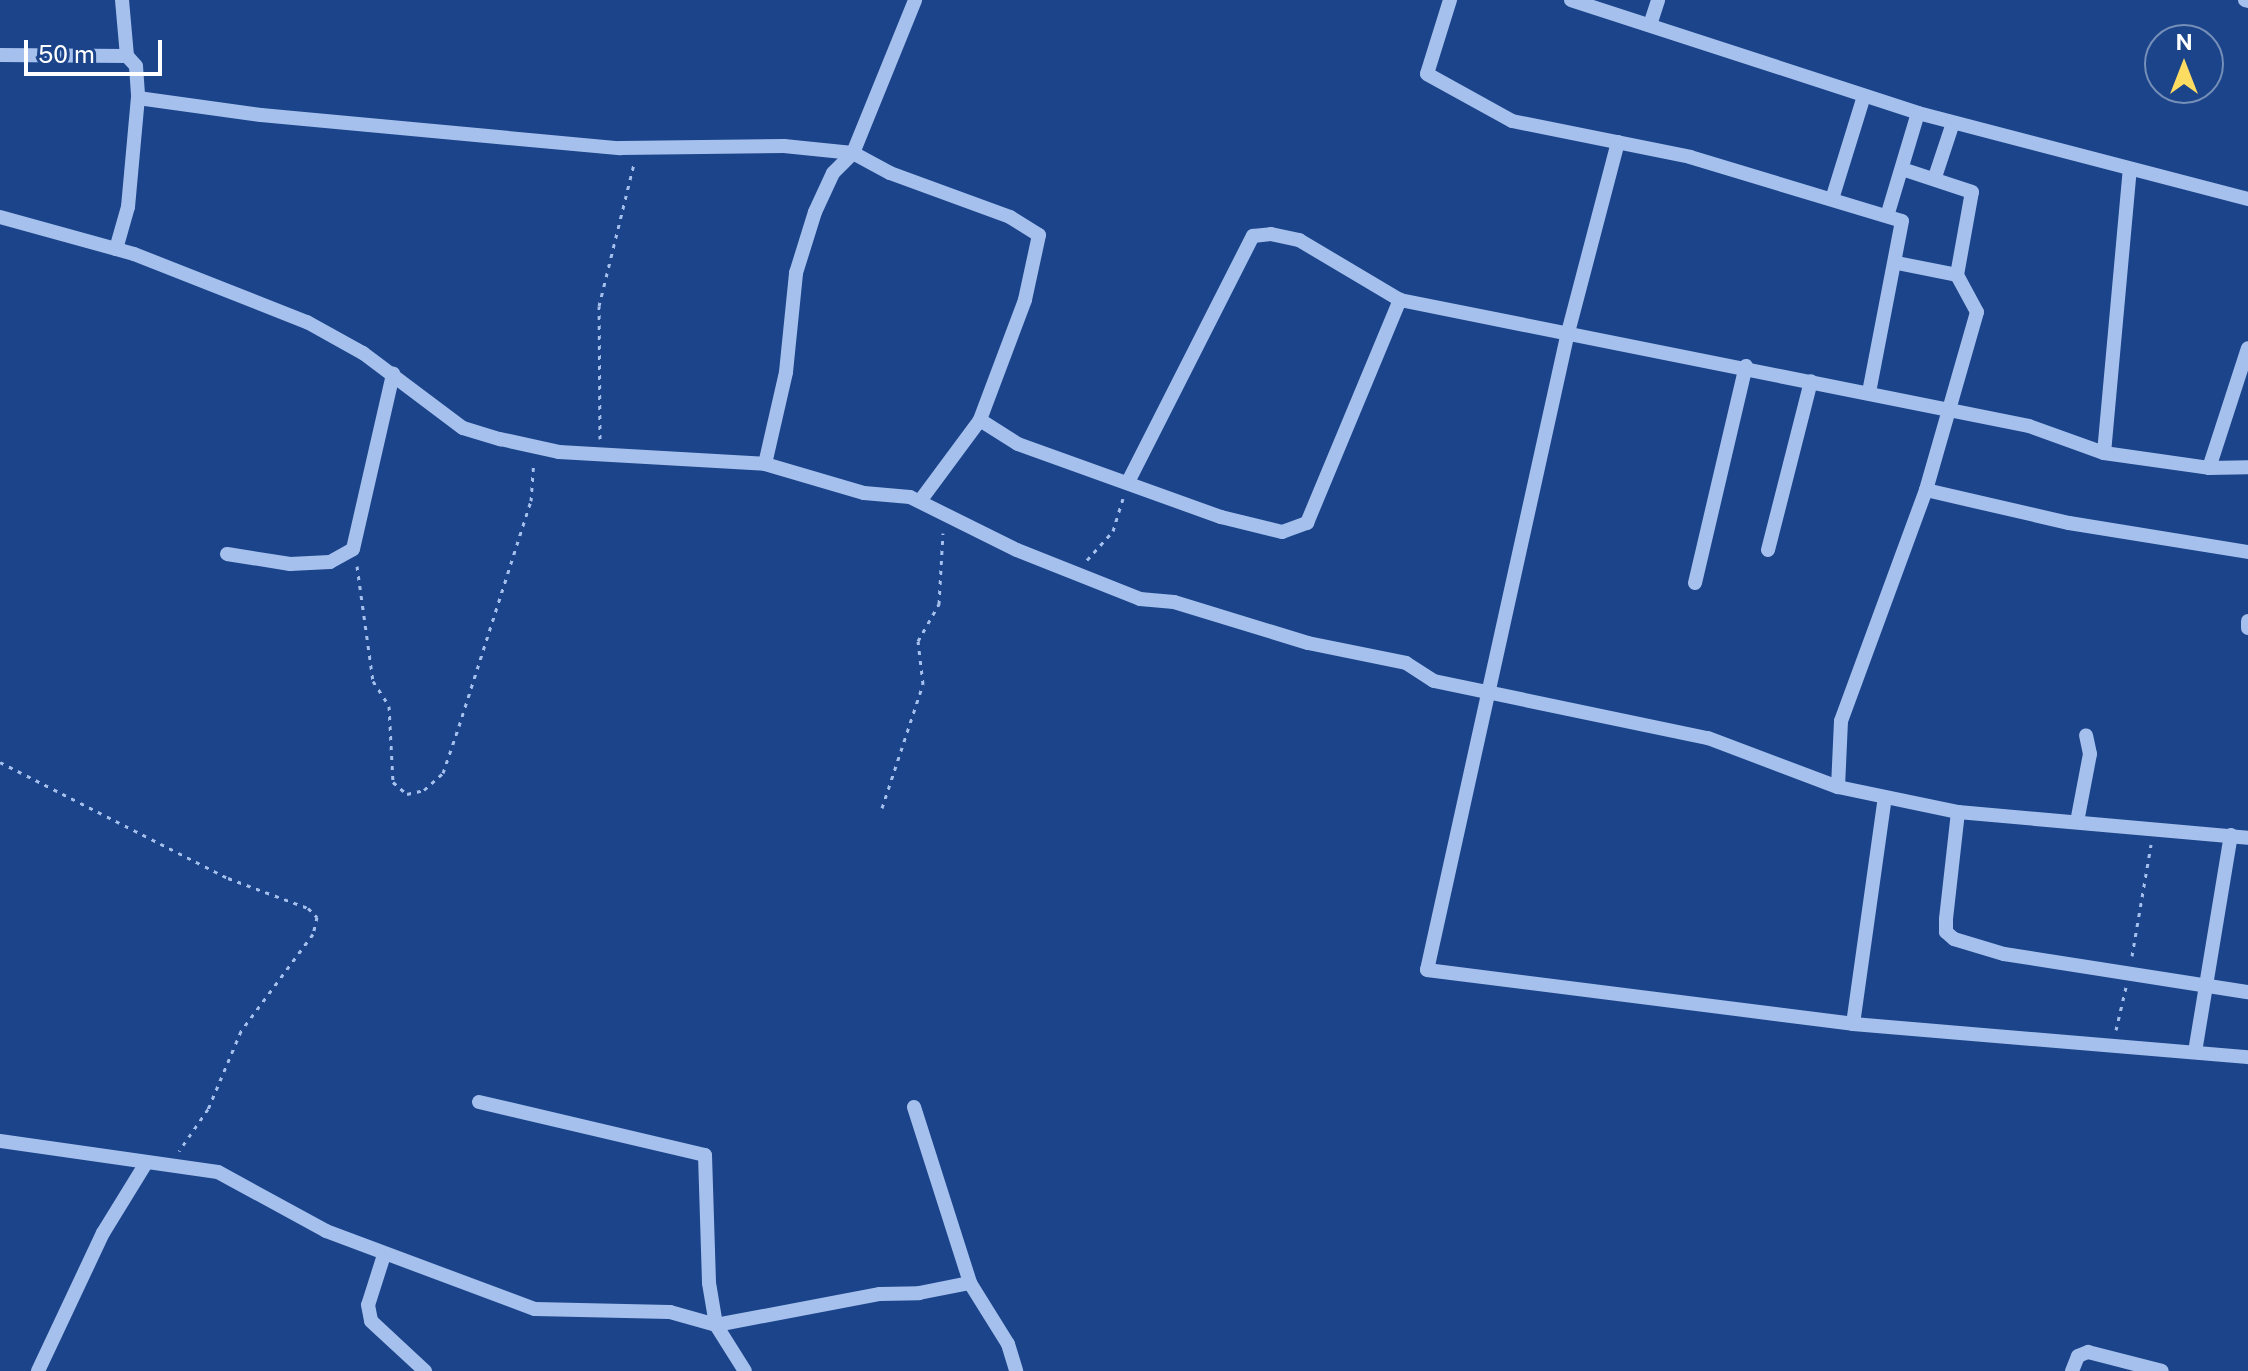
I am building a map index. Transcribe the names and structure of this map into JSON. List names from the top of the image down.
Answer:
{
  "scale_bar": "50 m",
  "north": "top"
}
